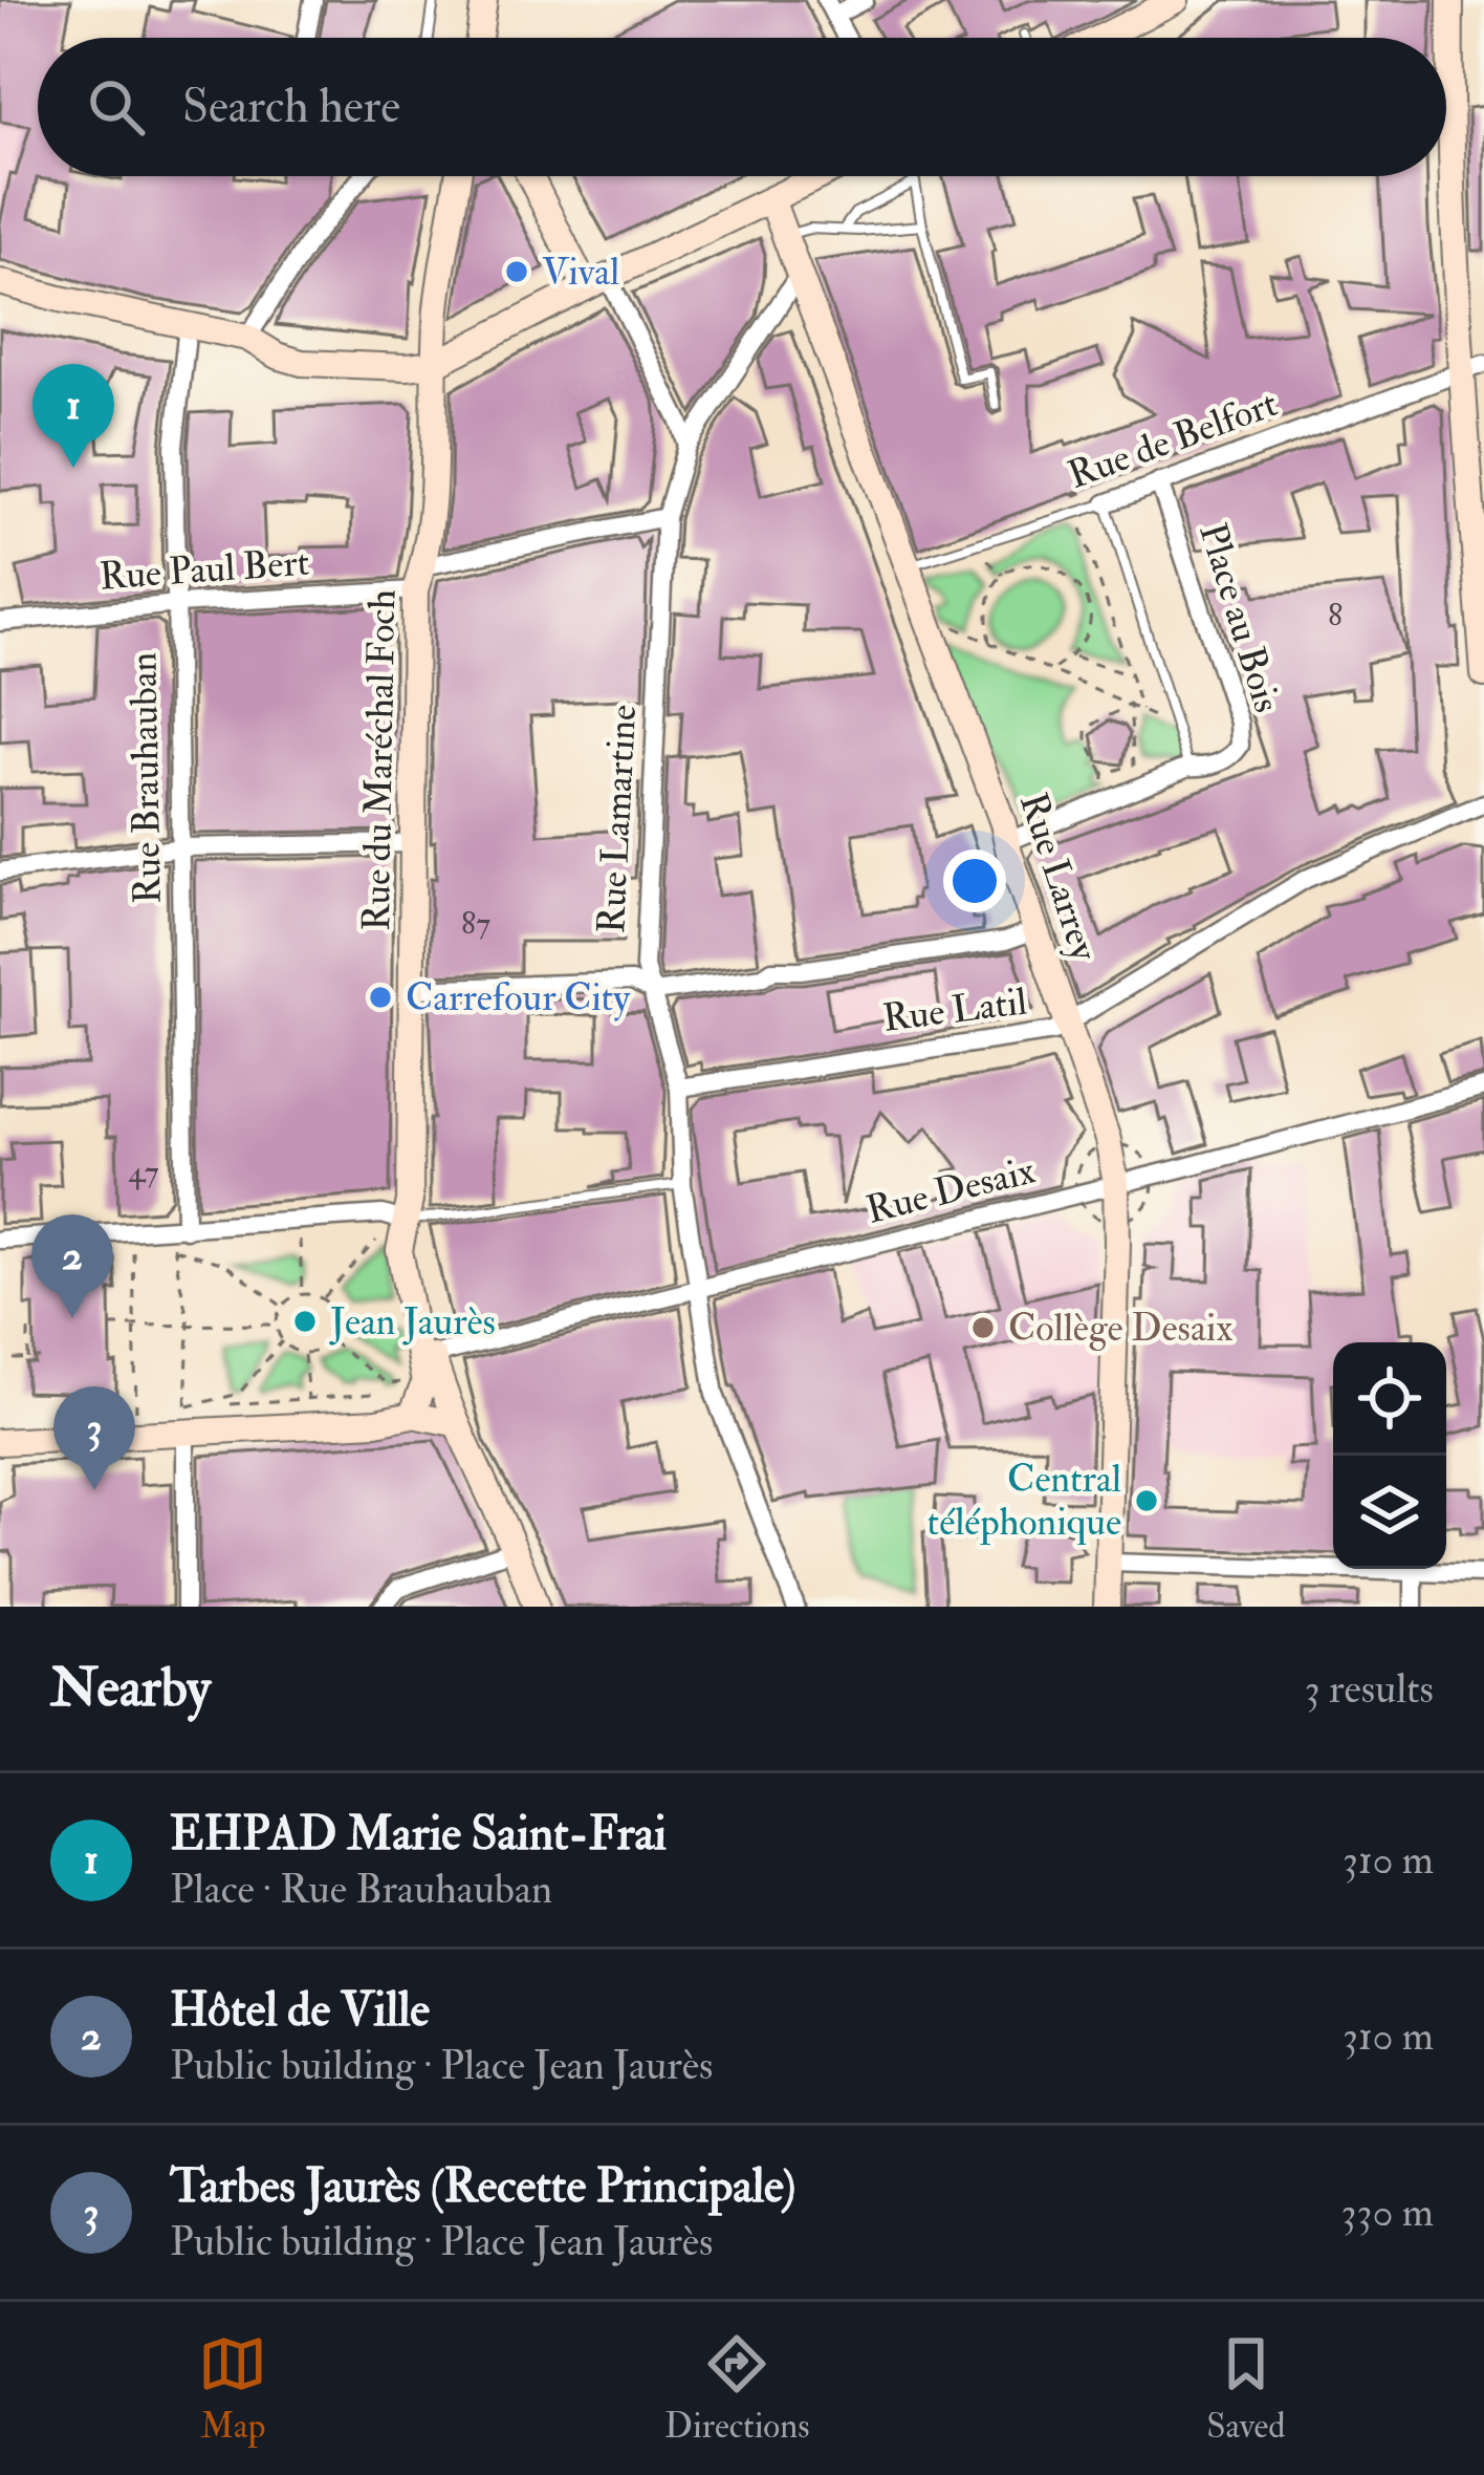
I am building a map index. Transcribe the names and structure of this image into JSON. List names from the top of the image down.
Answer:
{
  "streets": {
    "street": [
      "Rue de Belfort",
      "Rue Paul Bert",
      "Place au Bois",
      "Rue du Maréchal Foch",
      "Rue Brauhauban",
      "Rue Lamartine",
      "Rue Larrey",
      "Rue Latil",
      "Rue Desaix"
    ]
  },
  "crossings": [
    ["Rue de Belfort", "Place au Bois"],
    ["Rue de Belfort", "Rue Larrey"],
    ["Rue Paul Bert", "Rue du Maréchal Foch"],
    ["Rue Paul Bert", "Rue Brauhauban"],
    ["Rue Paul Bert", "Rue Lamartine"],
    ["Place au Bois", "Rue Larrey"],
    ["Rue du Maréchal Foch", "Rue Desaix"],
    ["Rue Lamartine", "Rue Larrey"],
    ["Rue Lamartine", "Rue Latil"],
    ["Rue Lamartine", "Rue Desaix"],
    ["Rue Larrey", "Rue Latil"],
    ["Rue Larrey", "Rue Desaix"]
  ],
  "places": [
    "Vival",
    "Carrefour City",
    "Jean Jaurès",
    "Collège Desaix",
    "Central téléphonique"
  ],
  "house_numbers": ["8", "87", "47"],
  "page": {
    "search": "Search here",
    "pins": ["1", "2", "3"],
    "heading": ["Nearby", "3 results"],
    "list": [
      {
        "mark": "1",
        "name": "EHPAD Marie Saint-Frai",
        "note": "Place · Rue Brauhauban",
        "value": "310 m"
      },
      {
        "mark": "2",
        "name": "Hôtel de Ville",
        "note": "Public building · Place Jean Jaurès",
        "value": "310 m"
      },
      {
        "mark": "3",
        "name": "Tarbes Jaurès (Recette Principale)",
        "note": "Public building · Place Jean Jaurès",
        "value": "330 m"
      }
    ],
    "nav": ["Map", "Directions", "Saved"]
  }
}
